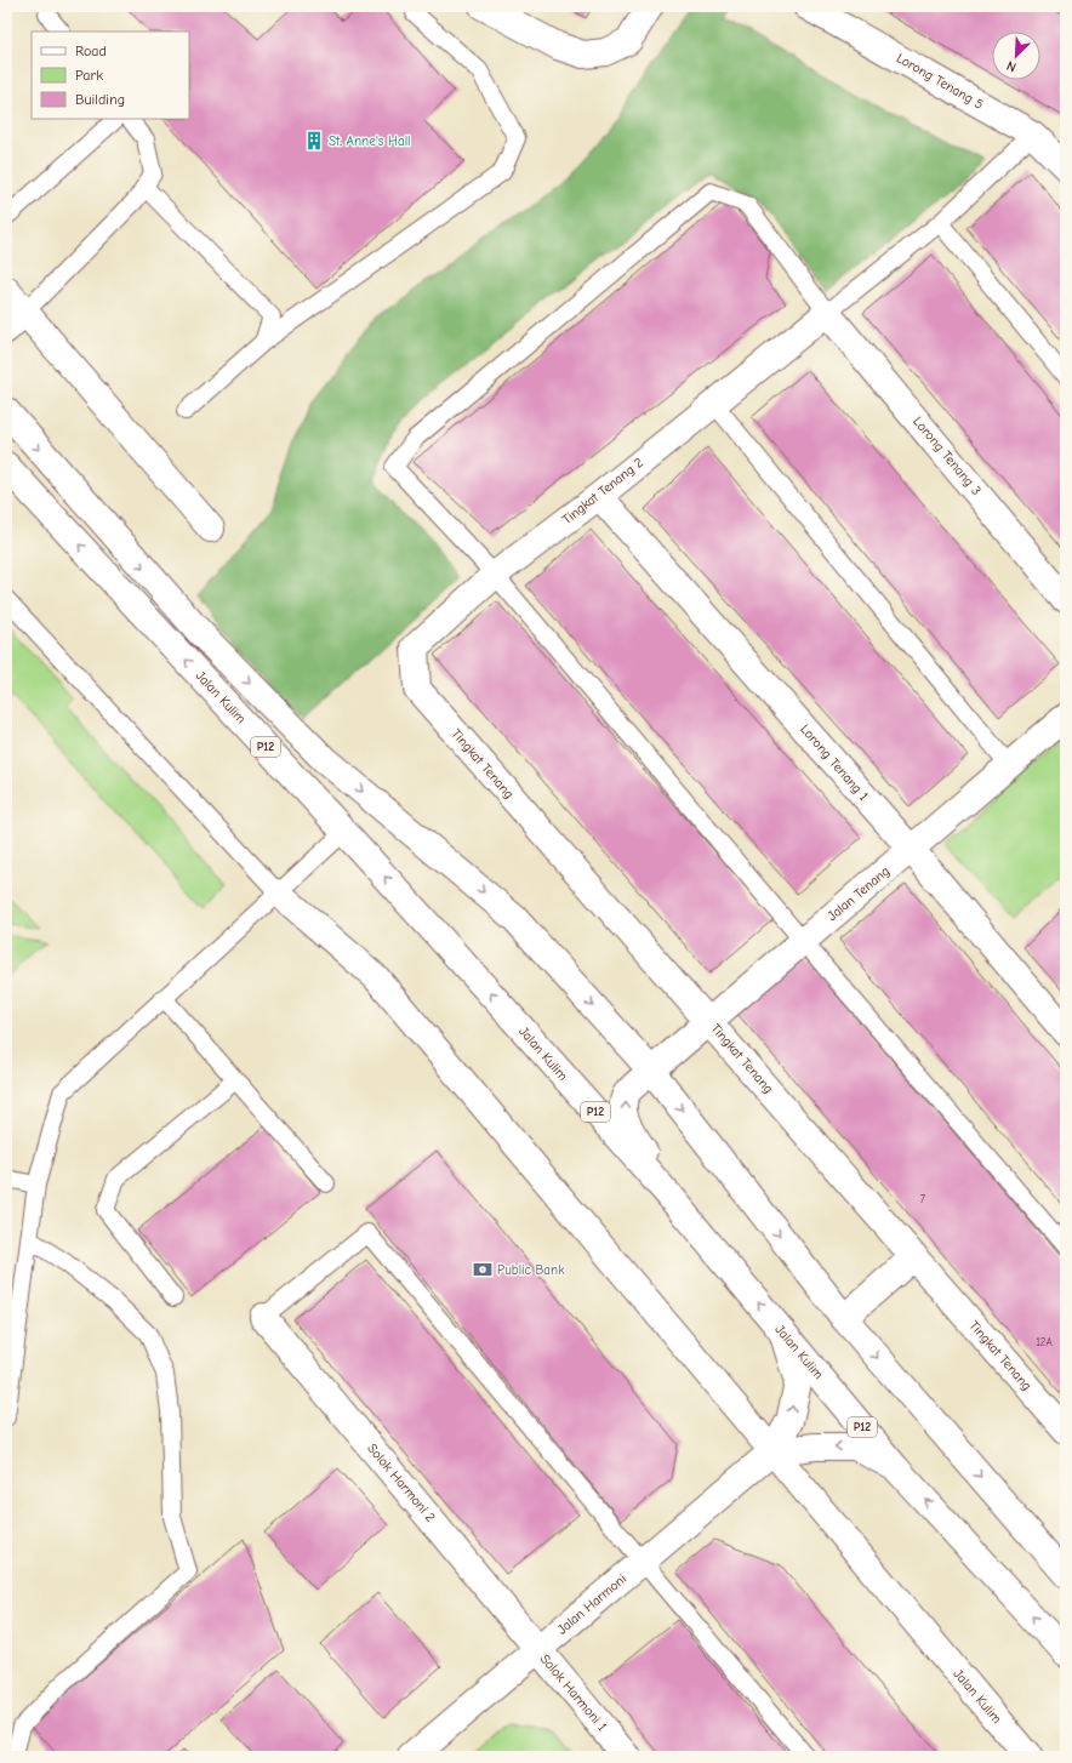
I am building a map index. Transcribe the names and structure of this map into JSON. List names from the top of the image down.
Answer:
{
  "streets": {
    "street": [
      "Lorong Tenang 5",
      "Lorong Tenang 3",
      "Tingkat Tenang 2",
      "Jalan Kulim",
      "P12",
      "Lorong Tenang 1",
      "Tingkat Tenang",
      "Jalan Tenang",
      "Solok Harmoni 2",
      "Jalan Harmoni",
      "Solok Harmoni 1"
    ]
  },
  "crossings": [
    ["Lorong Tenang 3", "Tingkat Tenang 2"],
    ["Tingkat Tenang 2", "Lorong Tenang 1"],
    ["Tingkat Tenang 2", "Tingkat Tenang"],
    ["Jalan Kulim", "Jalan Tenang"],
    ["Jalan Kulim", "Jalan Harmoni"],
    ["Lorong Tenang 1", "Jalan Tenang"],
    ["Tingkat Tenang", "Jalan Tenang"],
    ["Solok Harmoni 2", "Jalan Harmoni"],
    ["Solok Harmoni 2", "Solok Harmoni 1"],
    ["Jalan Harmoni", "Solok Harmoni 1"]
  ],
  "places": {
    "building": ["St. Anne's Hall"],
    "bank": ["Public Bank"]
  },
  "house_numbers": ["7", "12A"],
  "legend": ["Road", "Park", "Building"],
  "north": "bottom left"
}
